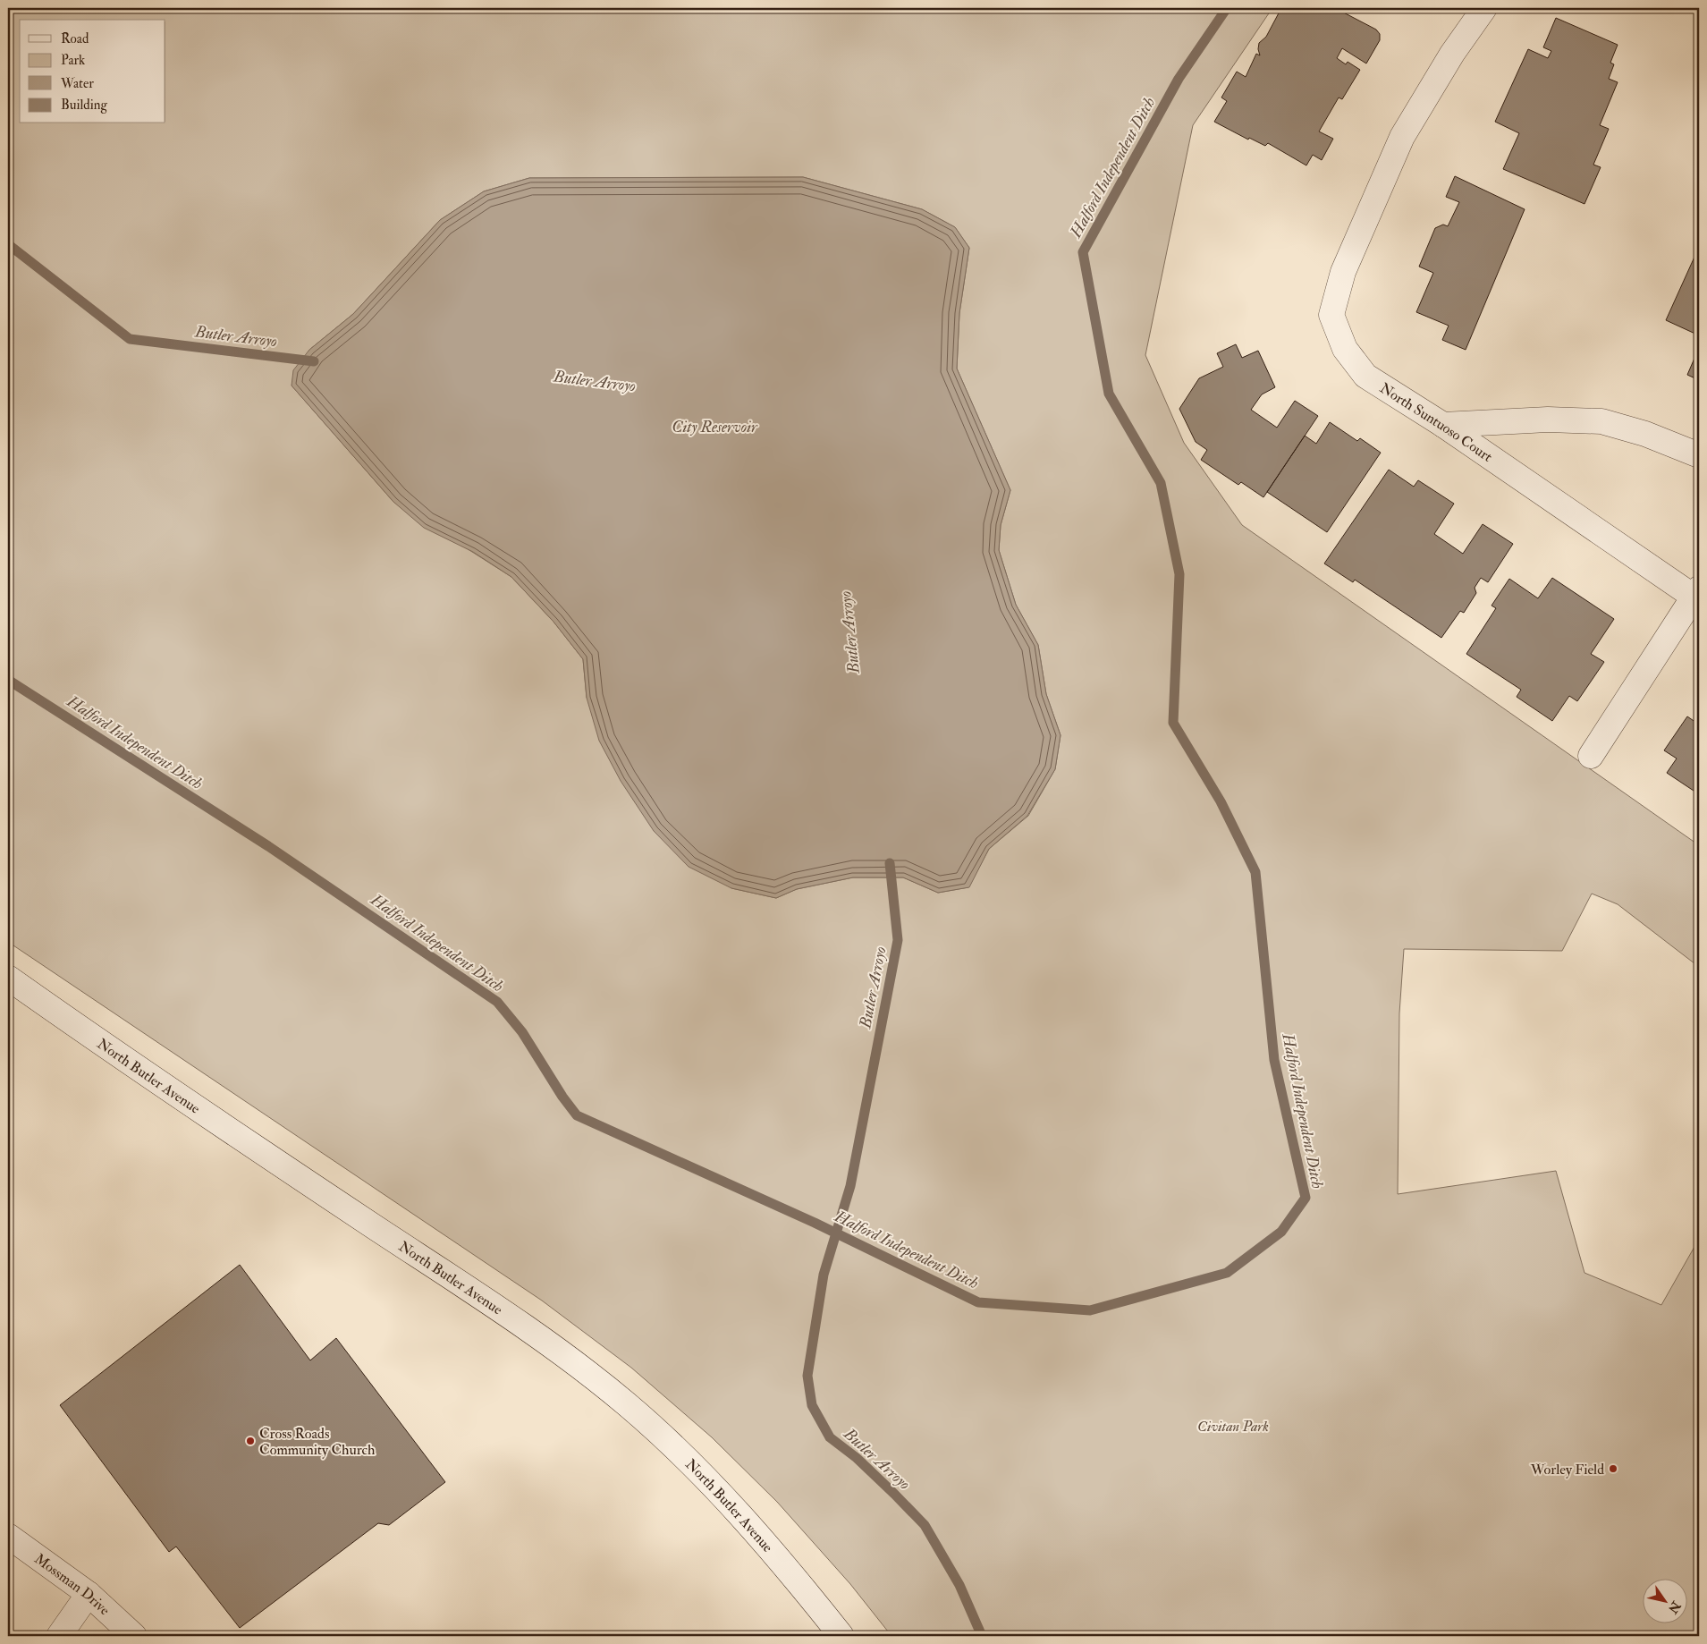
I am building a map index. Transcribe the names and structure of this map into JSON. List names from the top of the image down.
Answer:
{
  "streets": {
    "street": ["North Suntuoso Court", "North Butler Avenue", "Mossman Drive"]
  },
  "water": ["Halford Independent Ditch", "Butler Arroyo", "City Reservoir"],
  "parks": ["Civitan Park"],
  "places": ["Cross Roads Community Church", "Worley Field"],
  "legend": [
    "Road",
    "Park",
    "Water",
    "Building"
  ],
  "north": "bottom right"
}
